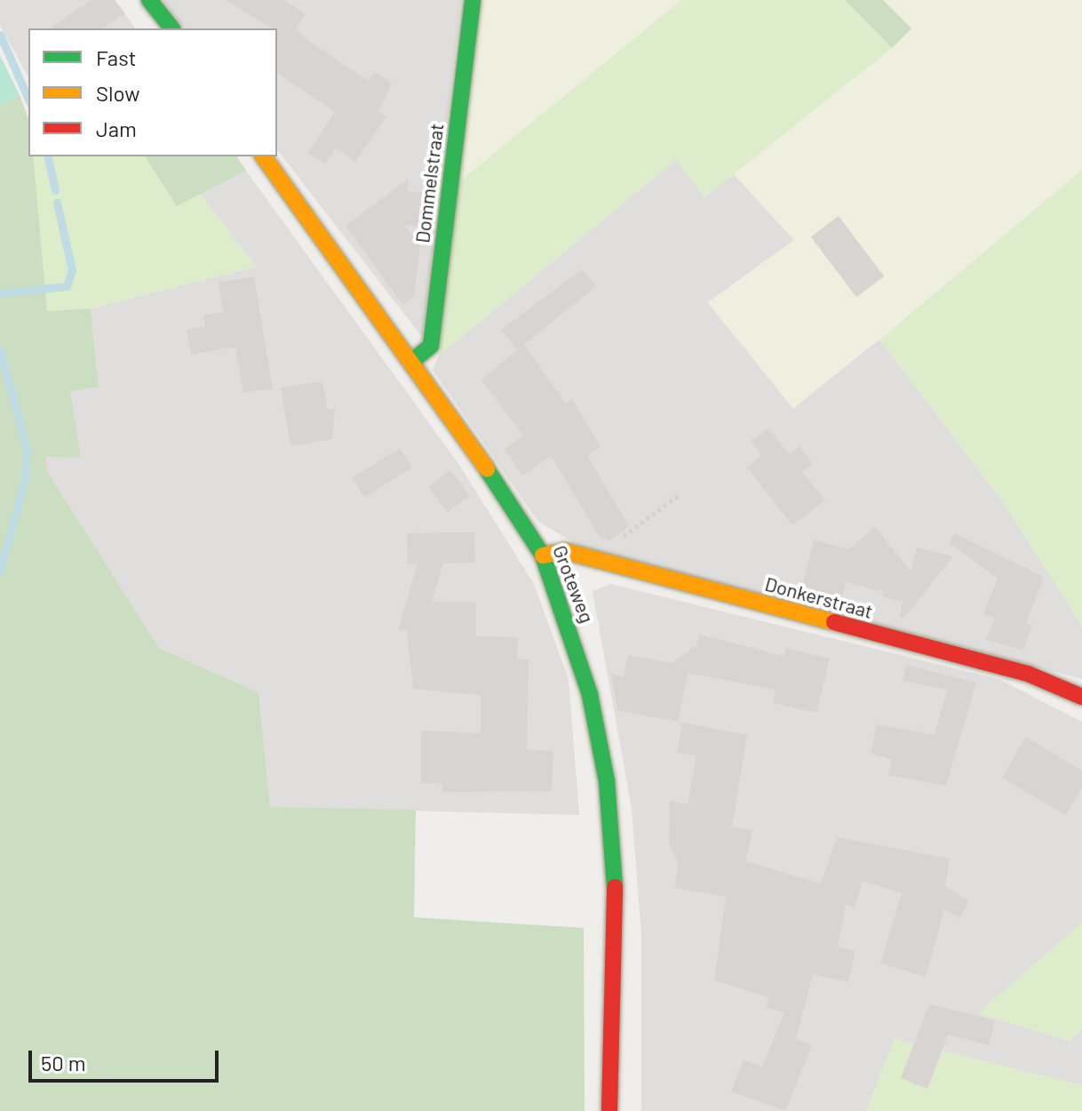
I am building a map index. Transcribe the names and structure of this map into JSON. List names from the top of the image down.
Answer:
{
  "streets": {
    "main road": ["Dommelstraat", "Groteweg", "Donkerstraat"]
  },
  "crossings": [
    ["Dommelstraat", "Groteweg"],
    ["Groteweg", "Donkerstraat"]
  ],
  "legend": ["Fast", "Slow", "Jam"],
  "scale_bar": "50 m"
}
